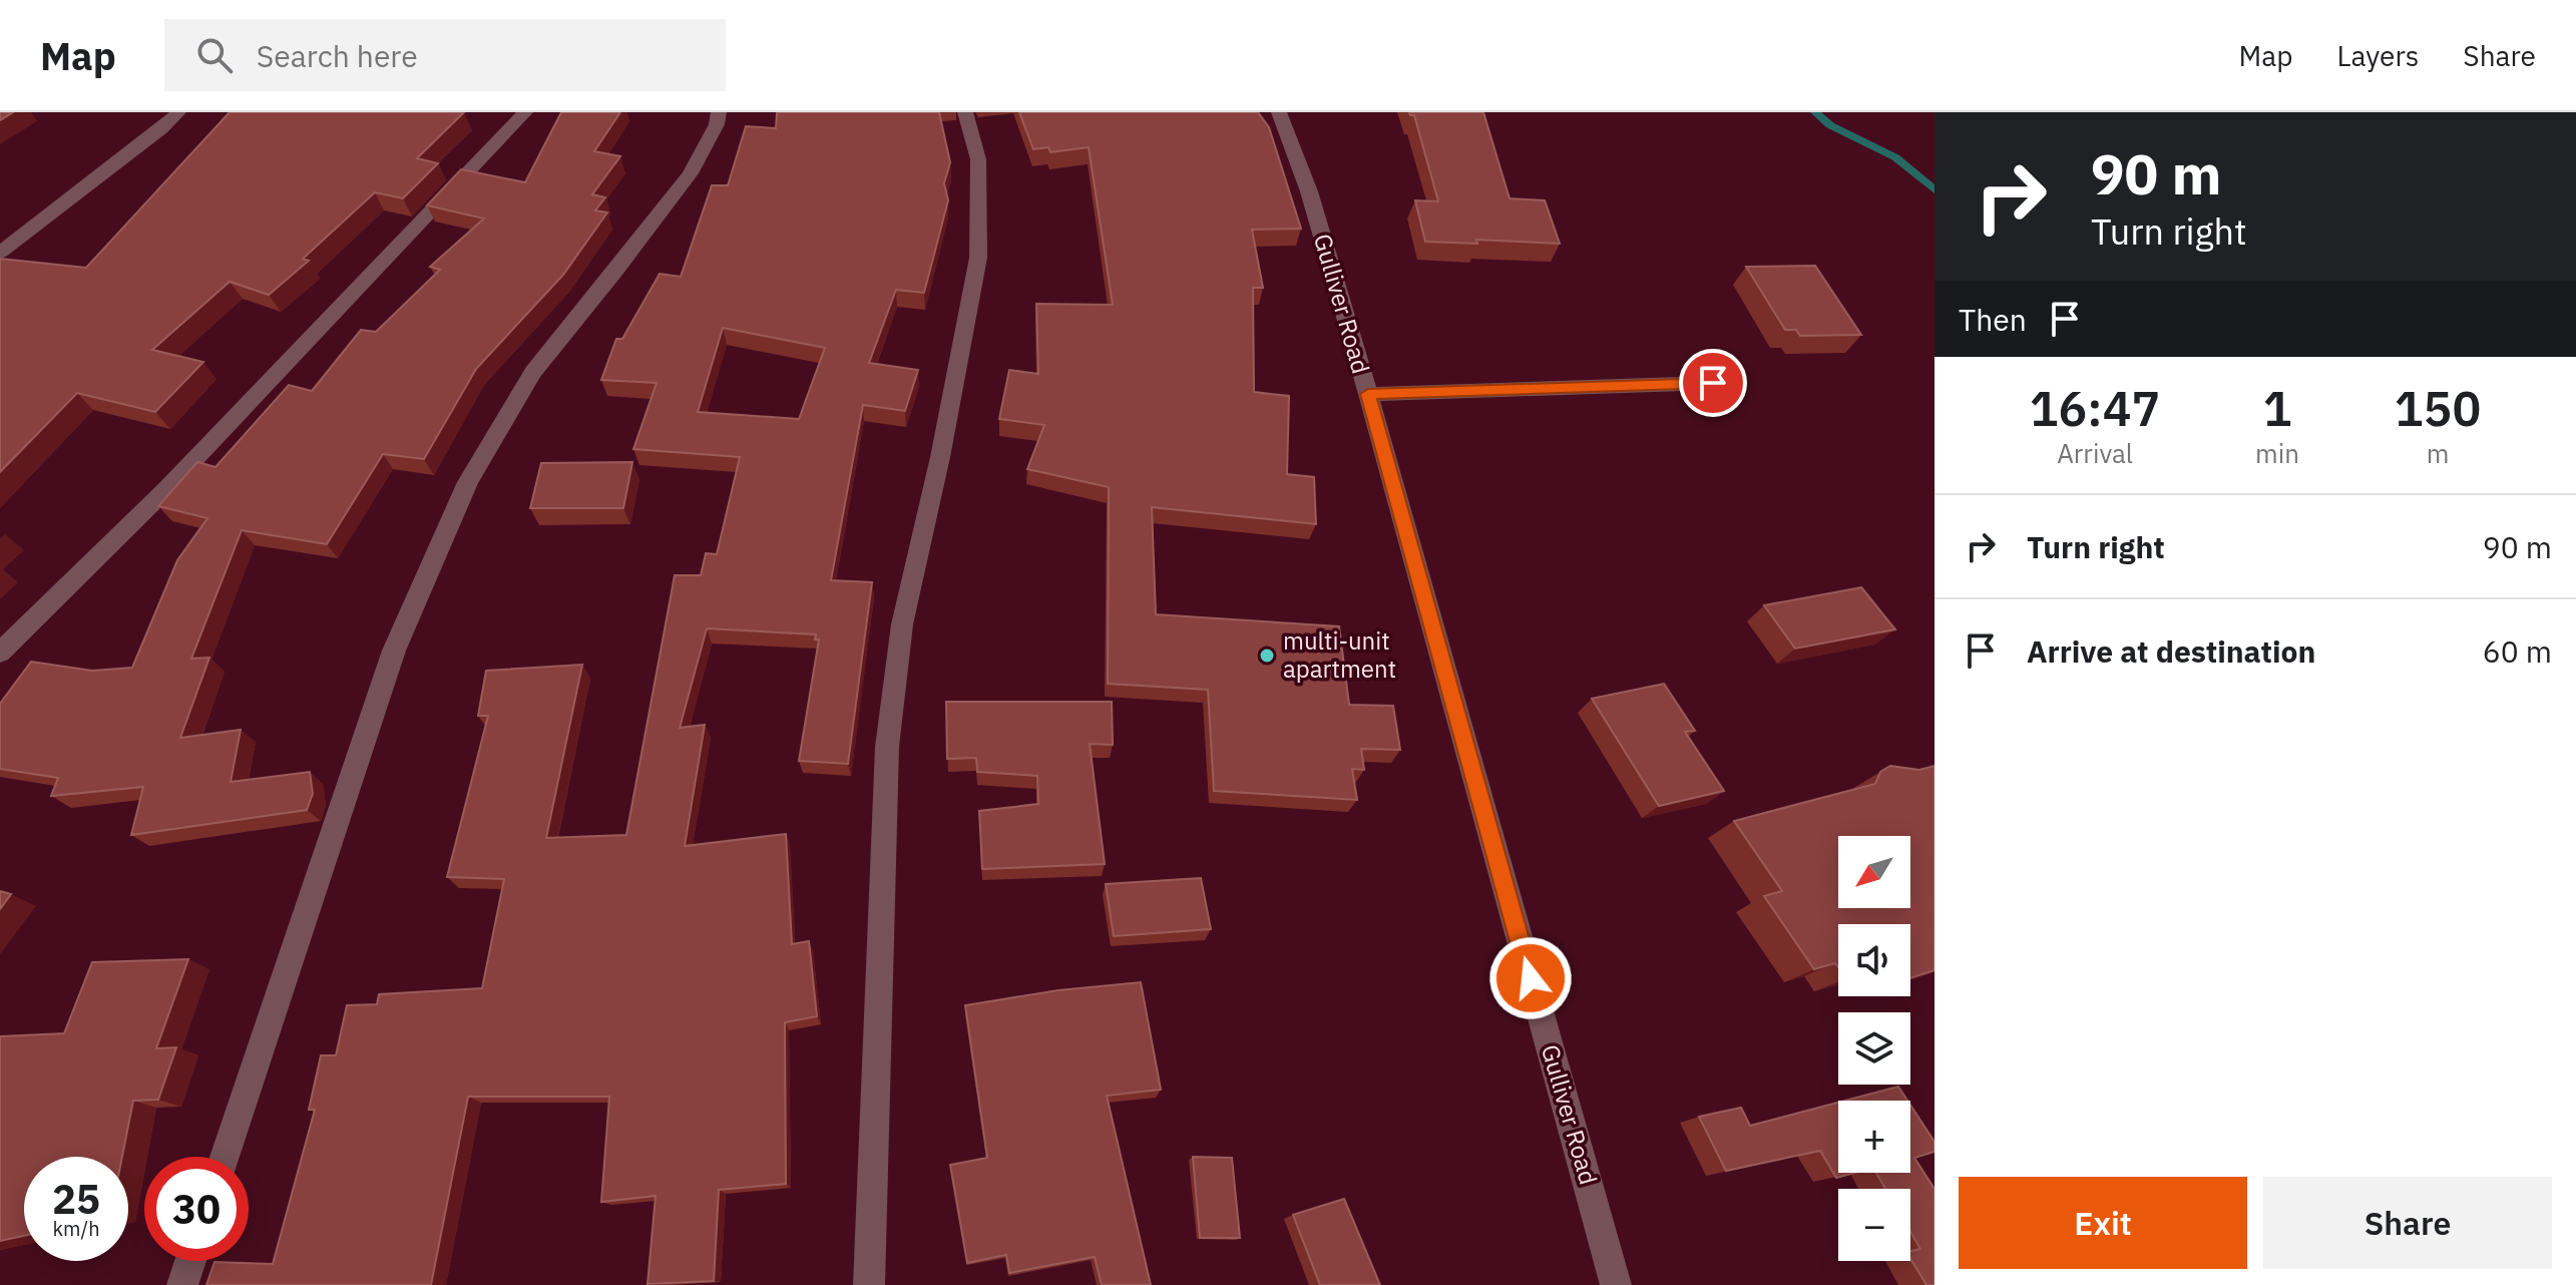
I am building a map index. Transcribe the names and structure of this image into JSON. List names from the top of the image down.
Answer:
{
  "streets": {
    "street": ["Gulliver Road"]
  },
  "places": ["multi-unit apartment"],
  "north": "bottom left",
  "page": {
    "header": "Map",
    "search": "Search here",
    "nav": ["Map", "Layers", "Share"],
    "turn": ["90 m", "Turn right"],
    "then": "Then",
    "eta": [
      "16:47",
      "Arrival",
      "1",
      "min",
      "150",
      "m"
    ],
    "list": [
      {
        "name": "Turn right",
        "value": "90 m"
      },
      {
        "name": "Arrive at destination",
        "value": "60 m"
      }
    ],
    "map_buttons": ["+", "−"],
    "speed": "25 km/h",
    "limit": "30",
    "buttons": ["Exit", "Share"]
  }
}
